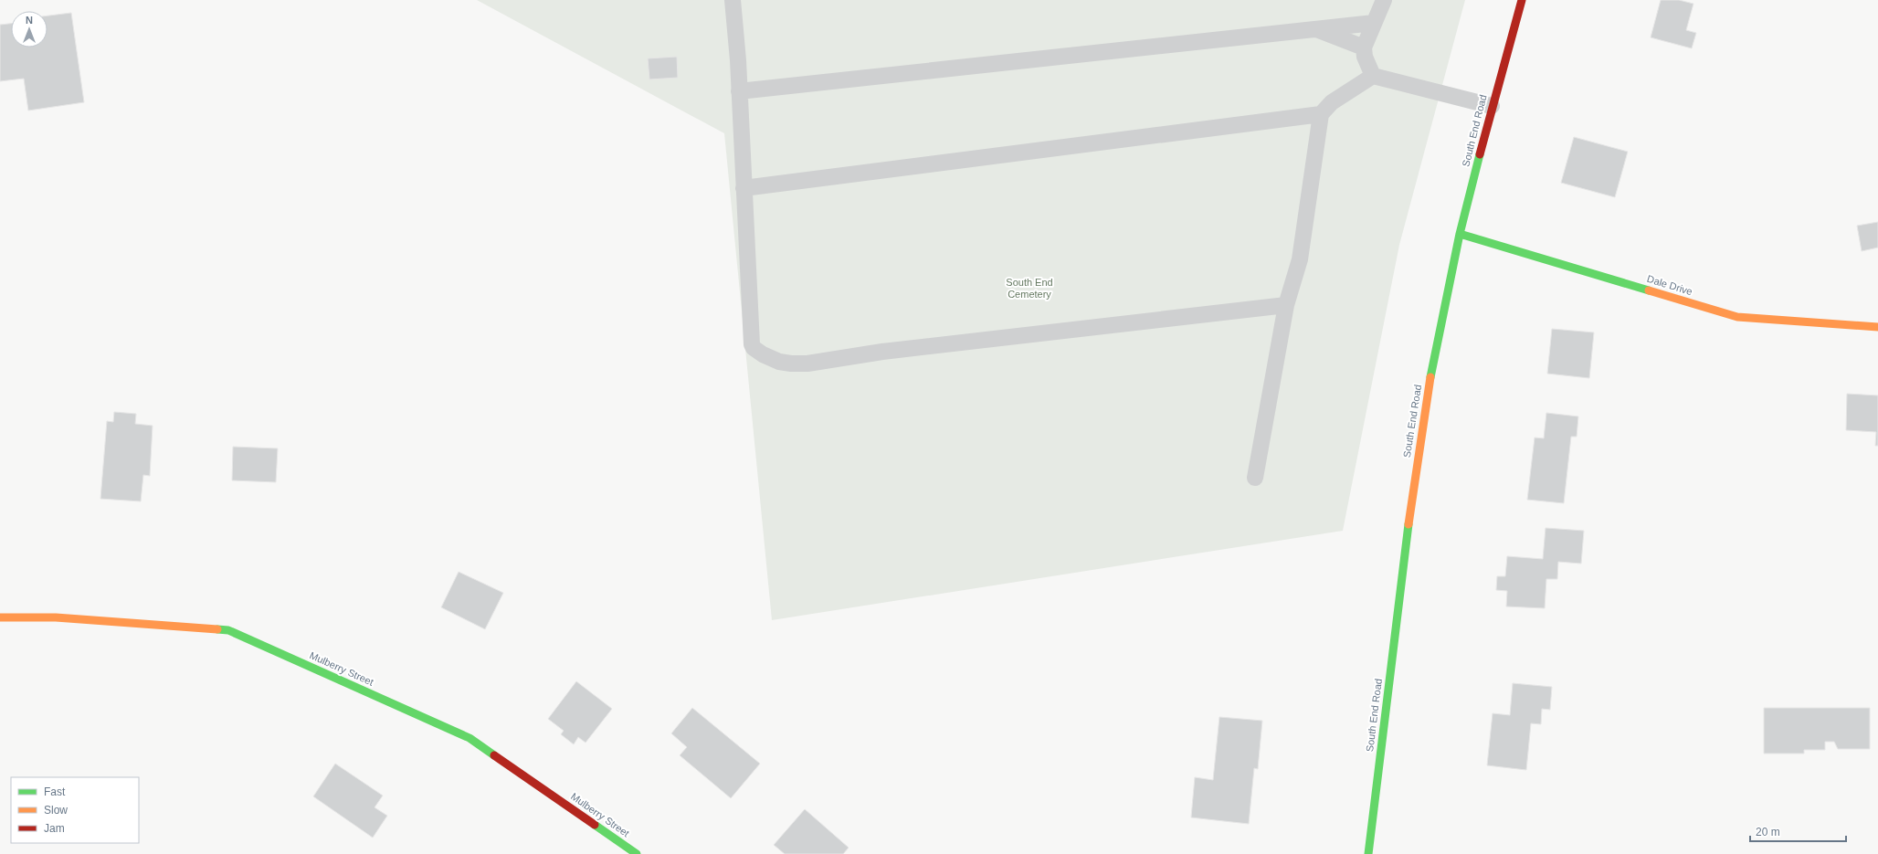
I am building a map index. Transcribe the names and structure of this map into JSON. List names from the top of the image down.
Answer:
{
  "streets": {
    "street": ["South End Road", "Dale Drive", "Mulberry Street"]
  },
  "crossings": [
    ["South End Road", "Dale Drive"]
  ],
  "parks": ["South End Cemetery"],
  "legend": ["Fast", "Slow", "Jam"],
  "scale_bar": "20 m",
  "north": "top"
}
